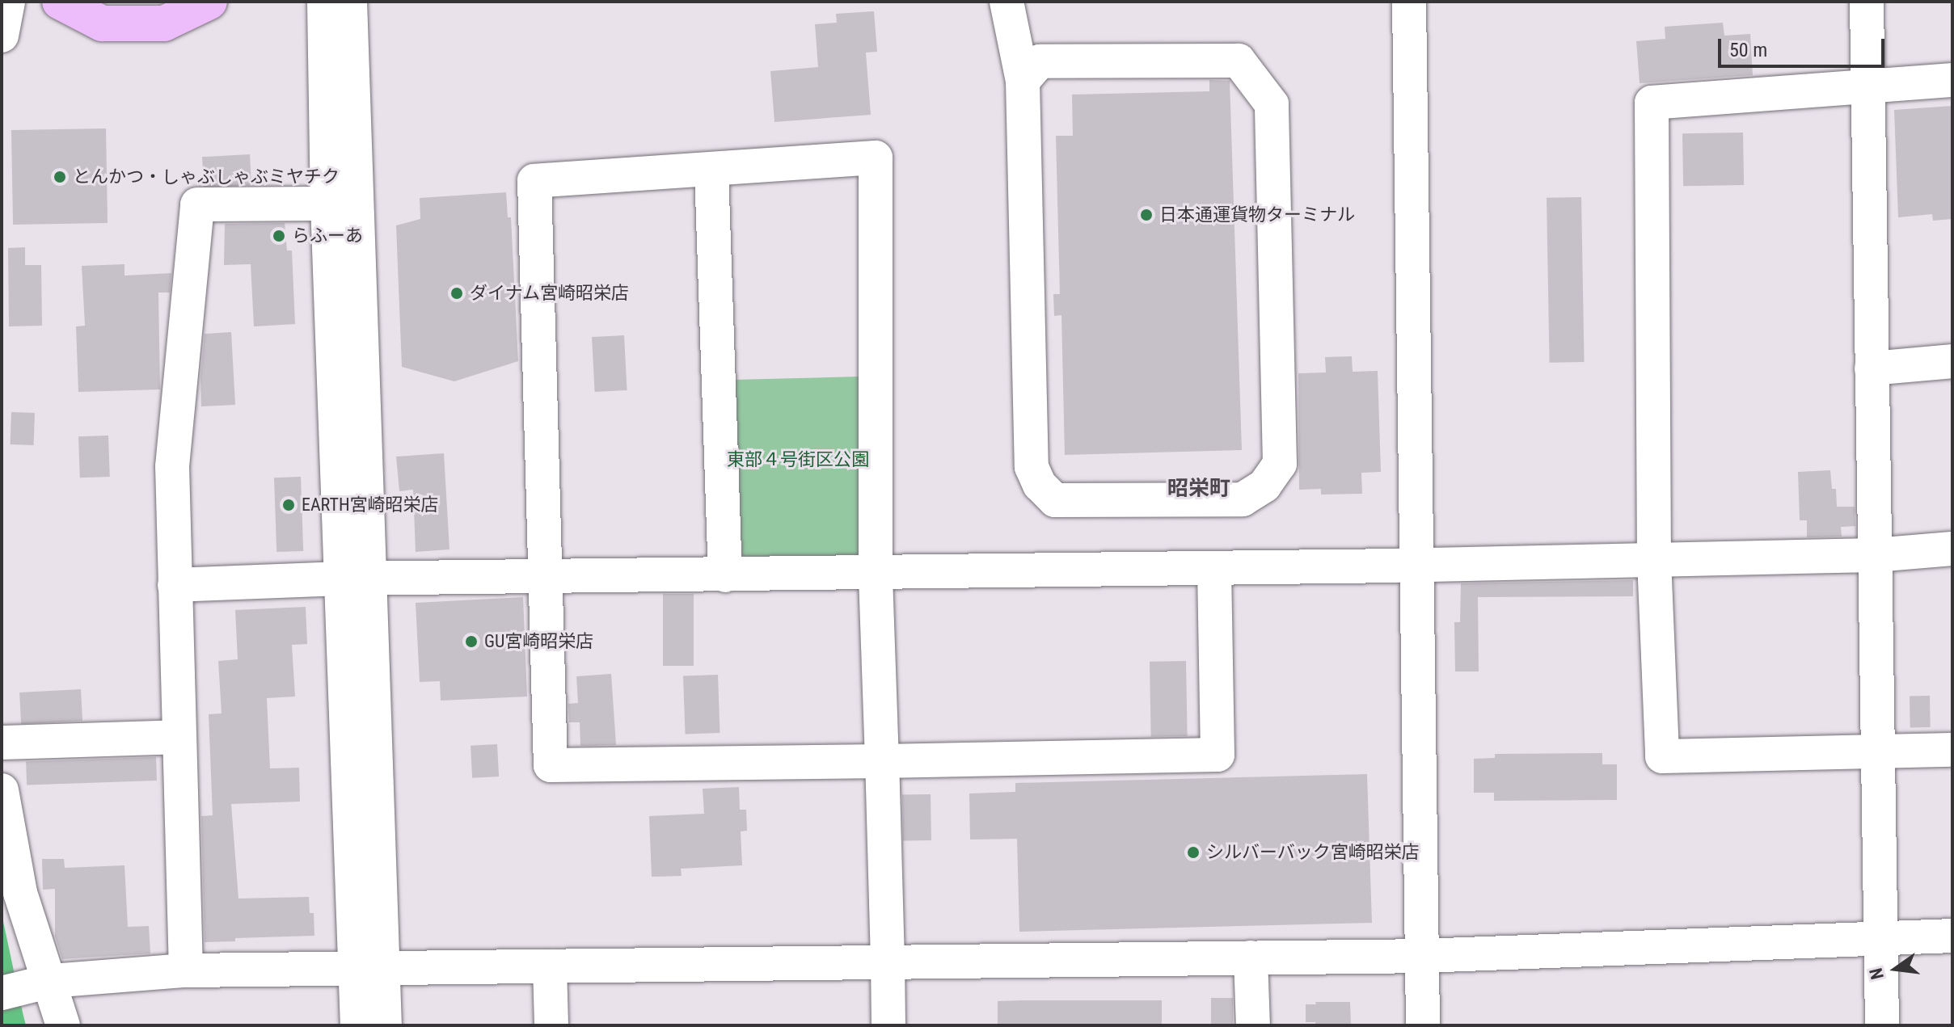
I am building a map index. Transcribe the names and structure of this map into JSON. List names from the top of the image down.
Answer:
{
  "districts": ["昭栄町"],
  "parks": ["東部４号街区公園"],
  "places": [
    "とんかつ・しゃぶしゃぶミヤチク",
    "日本通運貨物ターミナル",
    "らふーあ",
    "ダイナム宮崎昭栄店",
    "EARTH宮崎昭栄店",
    "GU宮崎昭栄店",
    "シルバーバック宮崎昭栄店"
  ],
  "scale_bar": "50 m",
  "north": "left"
}
